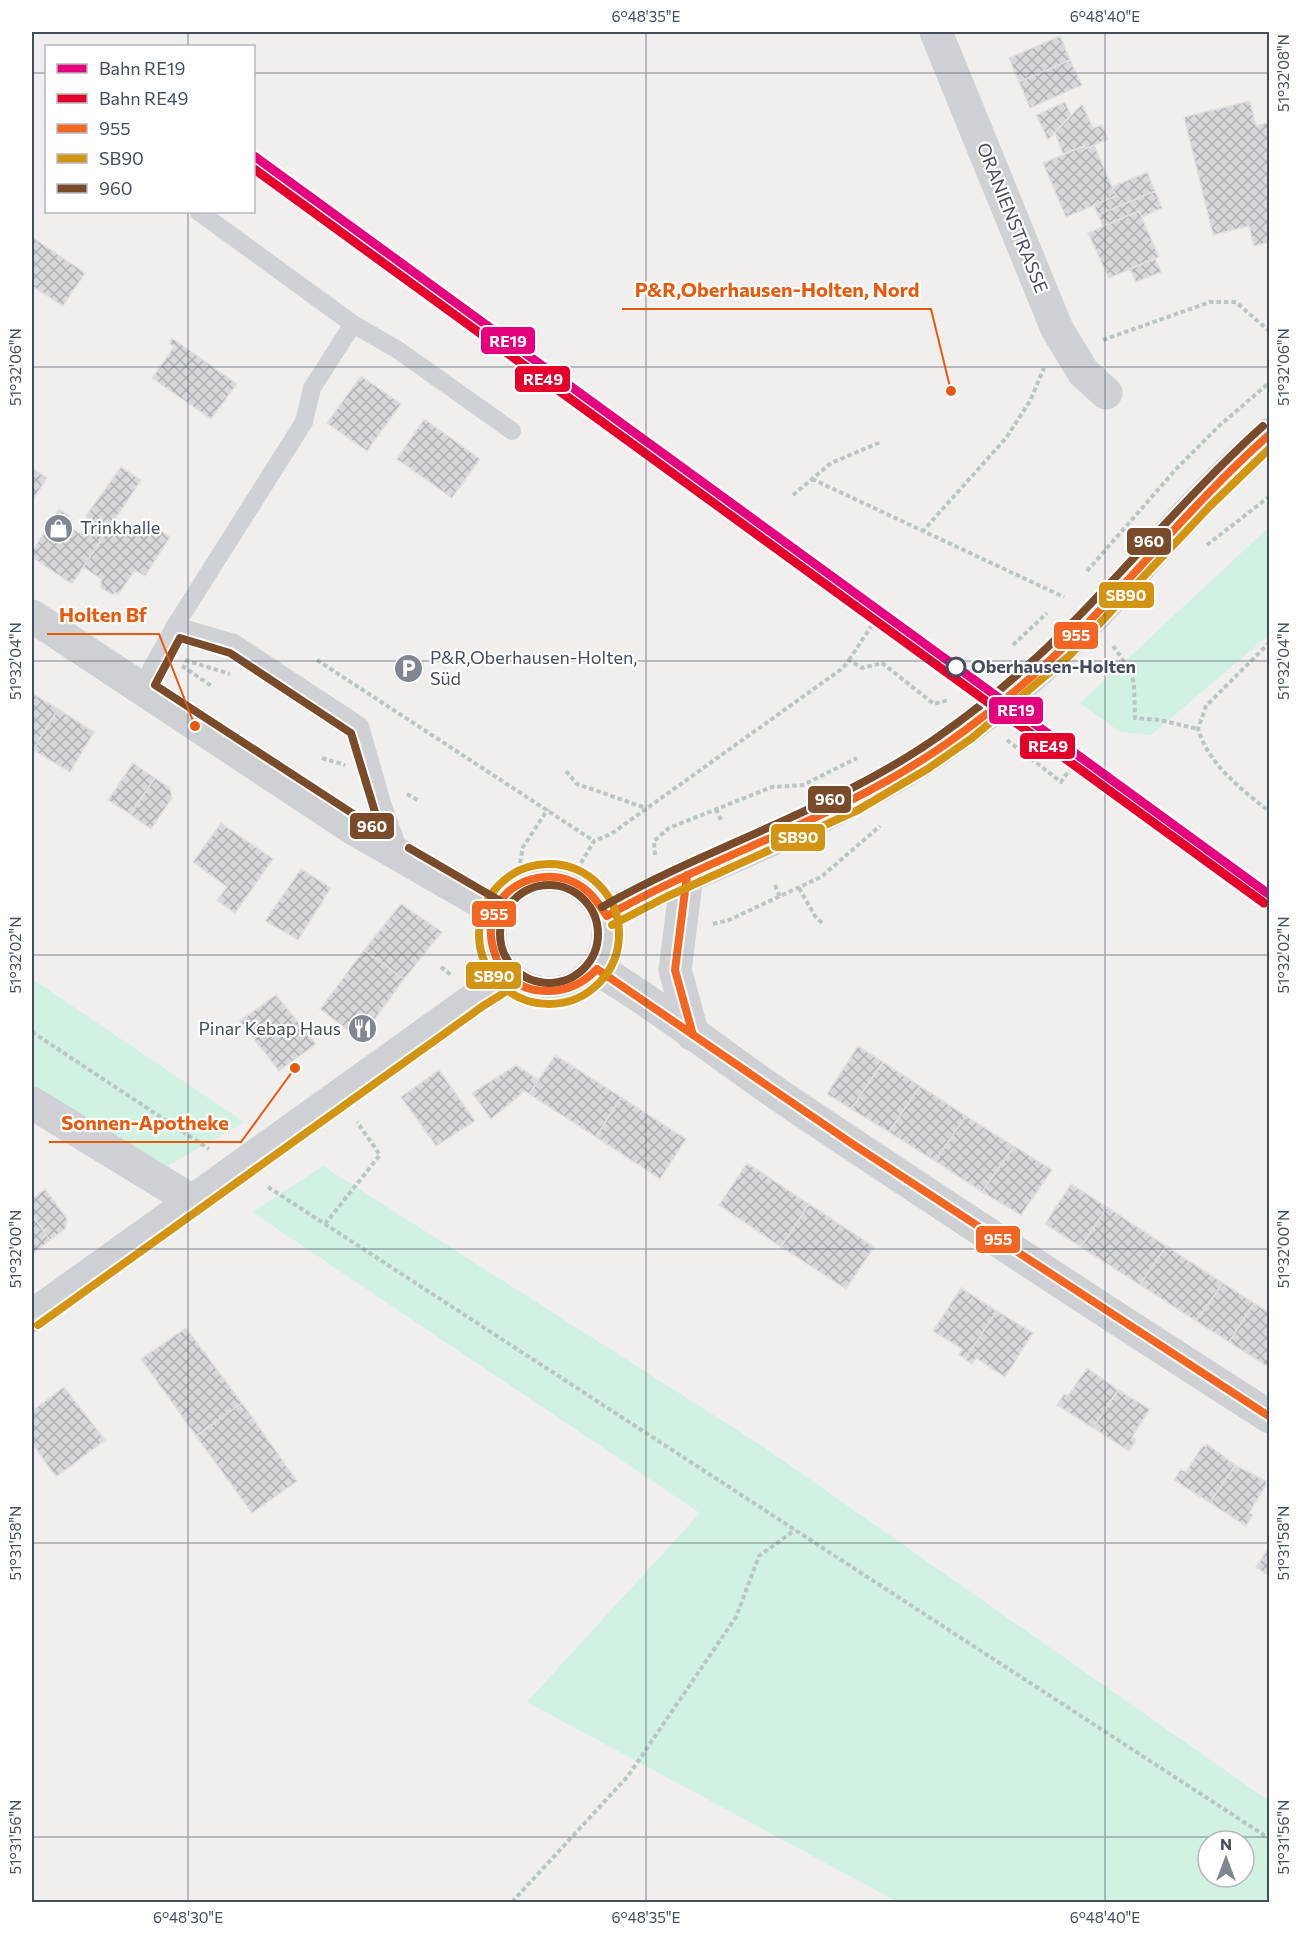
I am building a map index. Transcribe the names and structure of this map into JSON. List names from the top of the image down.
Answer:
{
  "streets": {
    "street": ["ORANIENSTRASSE"]
  },
  "places": {
    "other": [
      "P&R,Oberhausen-Holten, Nord",
      "Oberhausen-Holten",
      "Holten Bf",
      "Sonnen-Apotheke"
    ],
    "shop": ["Trinkhalle"],
    "parking": ["P&R,Oberhausen-Holten, Süd"],
    "restaurant": ["Pinar Kebap Haus"]
  },
  "lines": [
    "rail line RE19",
    "rail line RE49",
    "transit line 960",
    "transit line 955",
    "transit line SB90"
  ],
  "legend": [
    "Bahn RE19",
    "Bahn RE49",
    "955",
    "SB90",
    "960"
  ],
  "north": "top",
  "coordinates": [
    "6°48'35\"E",
    "6°48'40\"E",
    "51°32'08\"N",
    "51°32'06\"N",
    "51°32'04\"N",
    "51°32'02\"N",
    "51°32'00\"N",
    "51°31'58\"N",
    "51°31'56\"N",
    "6°48'30\"E"
  ]
}
